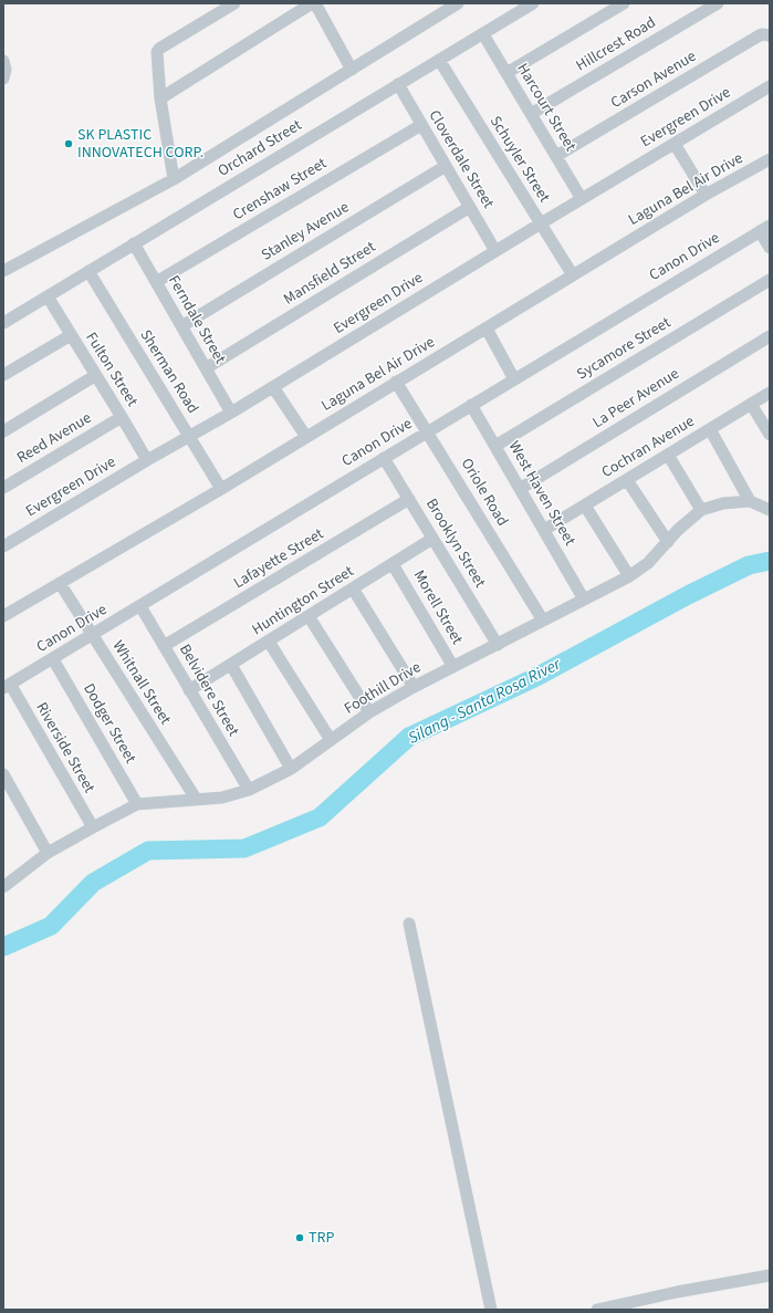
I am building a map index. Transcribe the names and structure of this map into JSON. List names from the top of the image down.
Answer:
{
  "streets": {
    "street": [
      "Hillcrest Road",
      "Carson Avenue",
      "Harcourt Street",
      "Evergreen Drive",
      "Orchard Street",
      "Cloverdale Street",
      "Schuyler Street",
      "Crenshaw Street",
      "Laguna Bel Air Drive",
      "Stanley Avenue",
      "Canon Drive",
      "Mansfield Street",
      "Ferndale Street",
      "Sycamore Street",
      "Fulton Street",
      "Sherman Road",
      "La Peer Avenue",
      "Reed Avenue",
      "Cochran Avenue",
      "Oriole Road",
      "West Haven Street",
      "Brooklyn Street",
      "Lafayette Street",
      "Huntington Street",
      "Morell Street",
      "Whitnall Street",
      "Foothill Drive",
      "Belvidere Street",
      "Dodger Street",
      "Riverside Street"
    ]
  },
  "crossings": [
    ["Hillcrest Road", "Harcourt Street"],
    ["Carson Avenue", "Harcourt Street"],
    ["Harcourt Street", "Evergreen Drive"],
    ["Harcourt Street", "Orchard Street"],
    ["Evergreen Drive", "Cloverdale Street"],
    ["Evergreen Drive", "Schuyler Street"],
    ["Evergreen Drive", "Ferndale Street"],
    ["Evergreen Drive", "Fulton Street"],
    ["Evergreen Drive", "Sherman Road"],
    ["Orchard Street", "Cloverdale Street"],
    ["Orchard Street", "Schuyler Street"],
    ["Orchard Street", "Ferndale Street"],
    ["Orchard Street", "Fulton Street"],
    ["Orchard Street", "Sherman Road"],
    ["Cloverdale Street", "Crenshaw Street"],
    ["Cloverdale Street", "Stanley Avenue"],
    ["Cloverdale Street", "Mansfield Street"],
    ["Schuyler Street", "Laguna Bel Air Drive"],
    ["Crenshaw Street", "Ferndale Street"],
    ["Laguna Bel Air Drive", "Sherman Road"],
    ["Laguna Bel Air Drive", "Oriole Road"],
    ["Laguna Bel Air Drive", "Whitnall Street"],
    ["Stanley Avenue", "Ferndale Street"],
    ["Canon Drive", "Oriole Road"],
    ["Canon Drive", "West Haven Street"],
    ["Canon Drive", "Brooklyn Street"],
    ["Canon Drive", "Whitnall Street"],
    ["Canon Drive", "Belvidere Street"],
    ["Canon Drive", "Dodger Street"],
    ["Canon Drive", "Riverside Street"],
    ["Mansfield Street", "Ferndale Street"],
    ["Sycamore Street", "West Haven Street"],
    ["Fulton Street", "Reed Avenue"],
    ["La Peer Avenue", "West Haven Street"],
    ["Cochran Avenue", "West Haven Street"],
    ["Oriole Road", "Foothill Drive"],
    ["West Haven Street", "Foothill Drive"],
    ["Brooklyn Street", "Lafayette Street"],
    ["Brooklyn Street", "Huntington Street"],
    ["Brooklyn Street", "Foothill Drive"],
    ["Lafayette Street", "Belvidere Street"],
    ["Huntington Street", "Morell Street"],
    ["Huntington Street", "Belvidere Street"],
    ["Morell Street", "Foothill Drive"],
    ["Whitnall Street", "Foothill Drive"],
    ["Foothill Drive", "Belvidere Street"],
    ["Foothill Drive", "Dodger Street"],
    ["Foothill Drive", "Riverside Street"]
  ],
  "water": ["Silang - Santa Rosa River"],
  "places": ["SK PLASTIC INNOVATECH CORP.", "TRP"]
}
